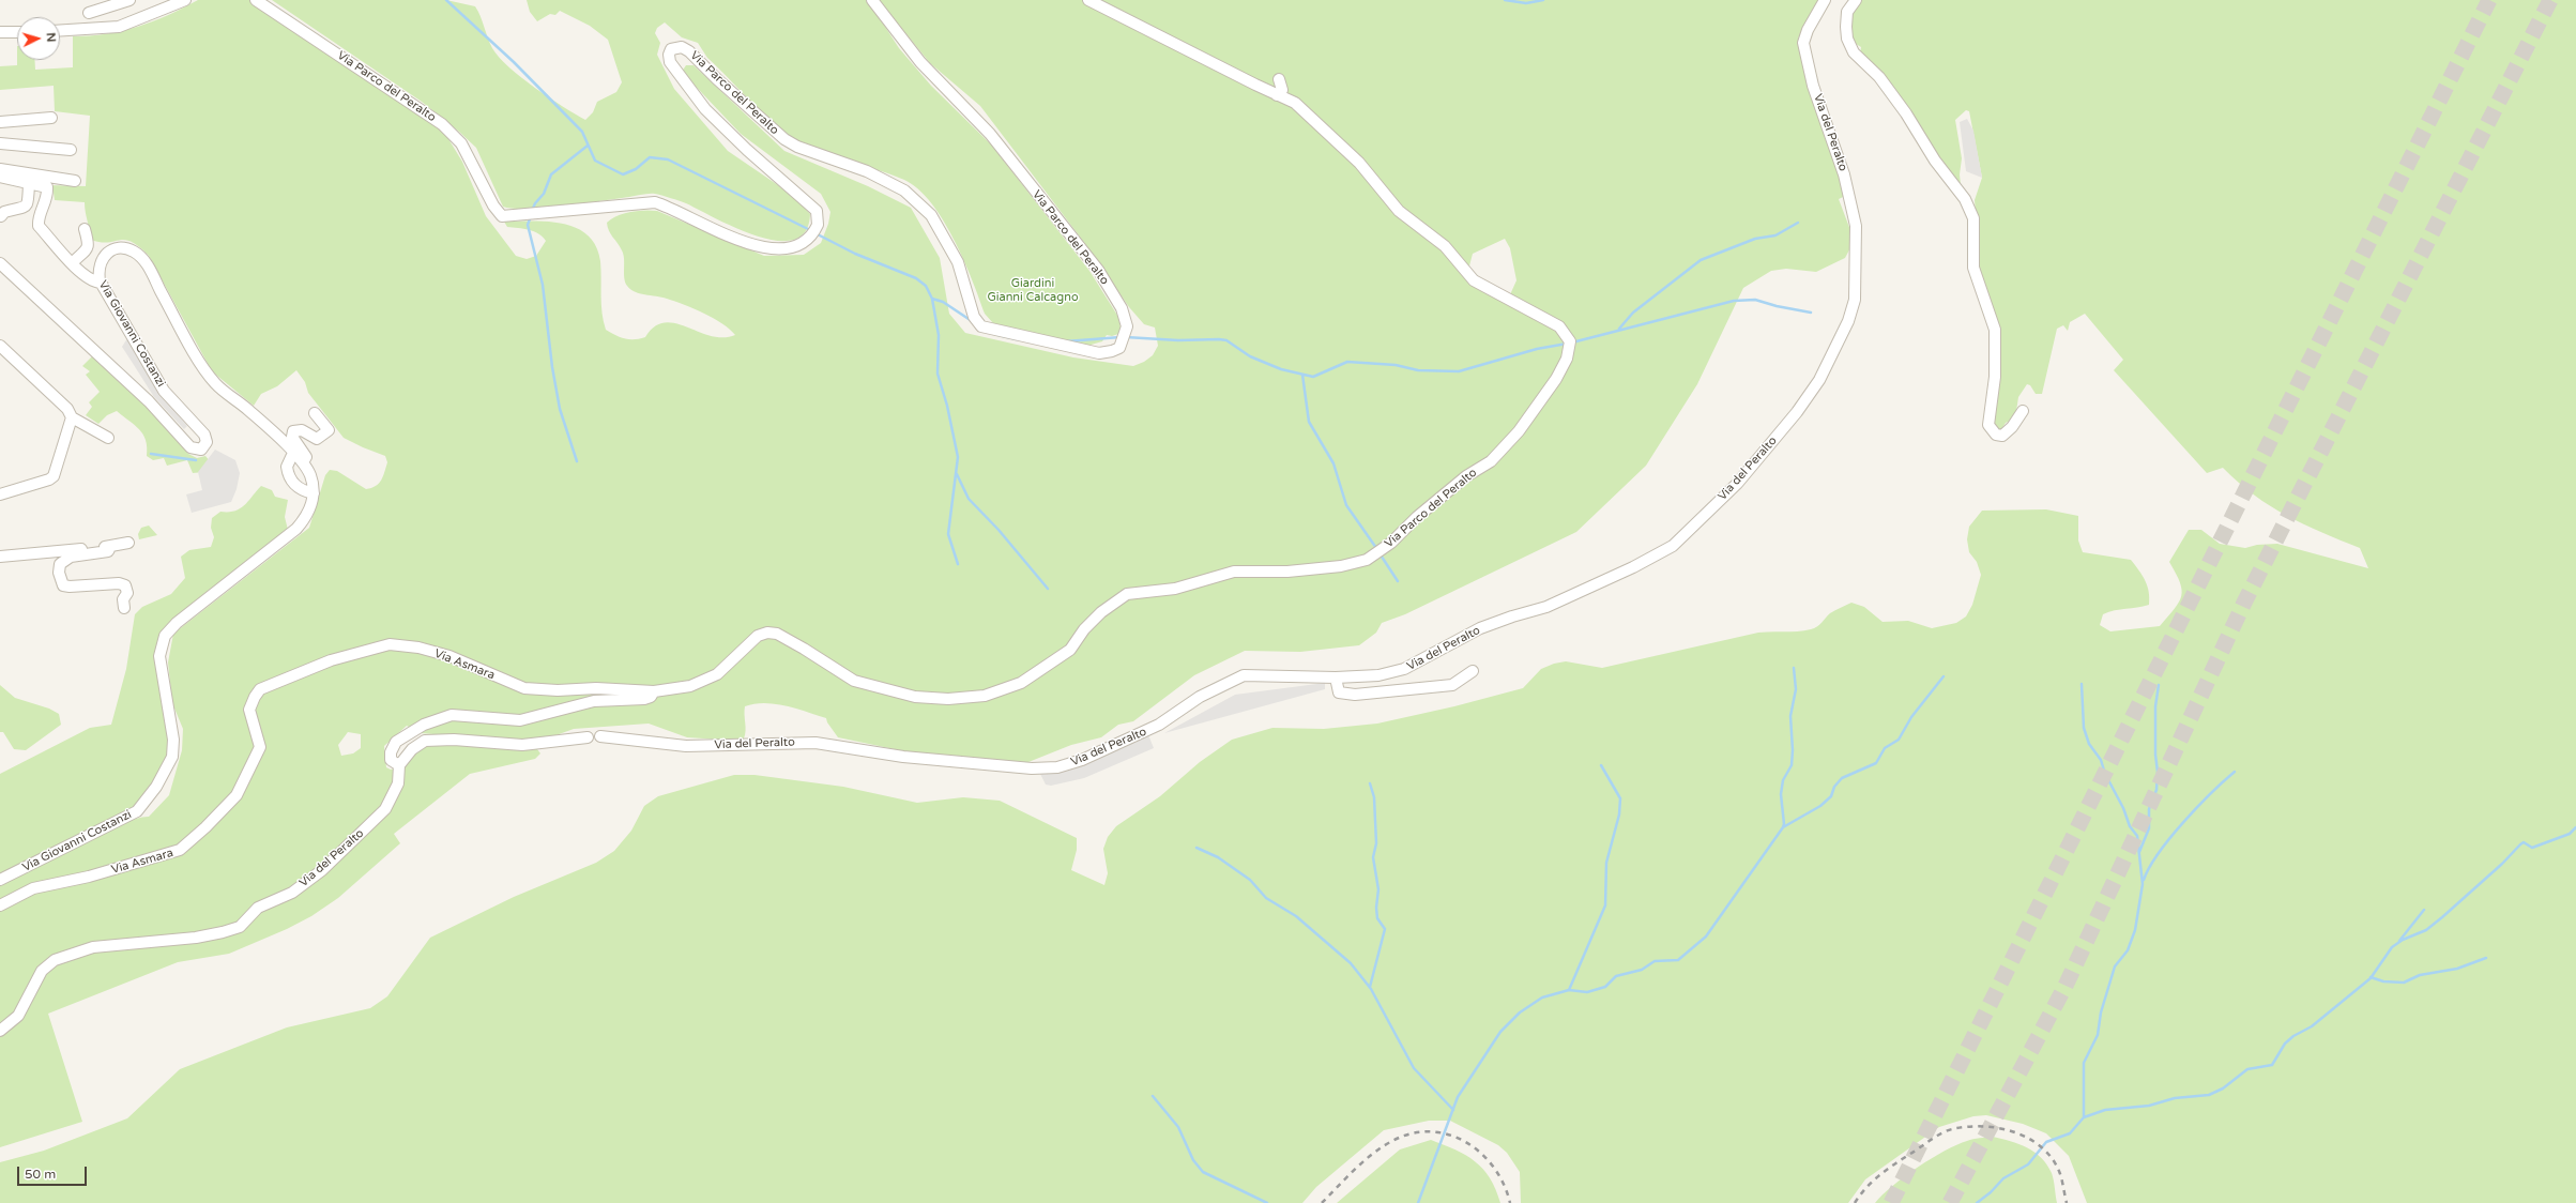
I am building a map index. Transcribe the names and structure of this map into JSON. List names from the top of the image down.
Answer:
{
  "streets": {
    "street": [
      "Via Parco del Peralto",
      "Via del Peralto",
      "Via Giovanni Costanzi",
      "Via Asmara"
    ]
  },
  "crossings": [
    ["Via Parco del Peralto", "Via Asmara"]
  ],
  "parks": ["Giardini Gianni Calcagno"],
  "scale_bar": "50 m",
  "north": "right"
}
